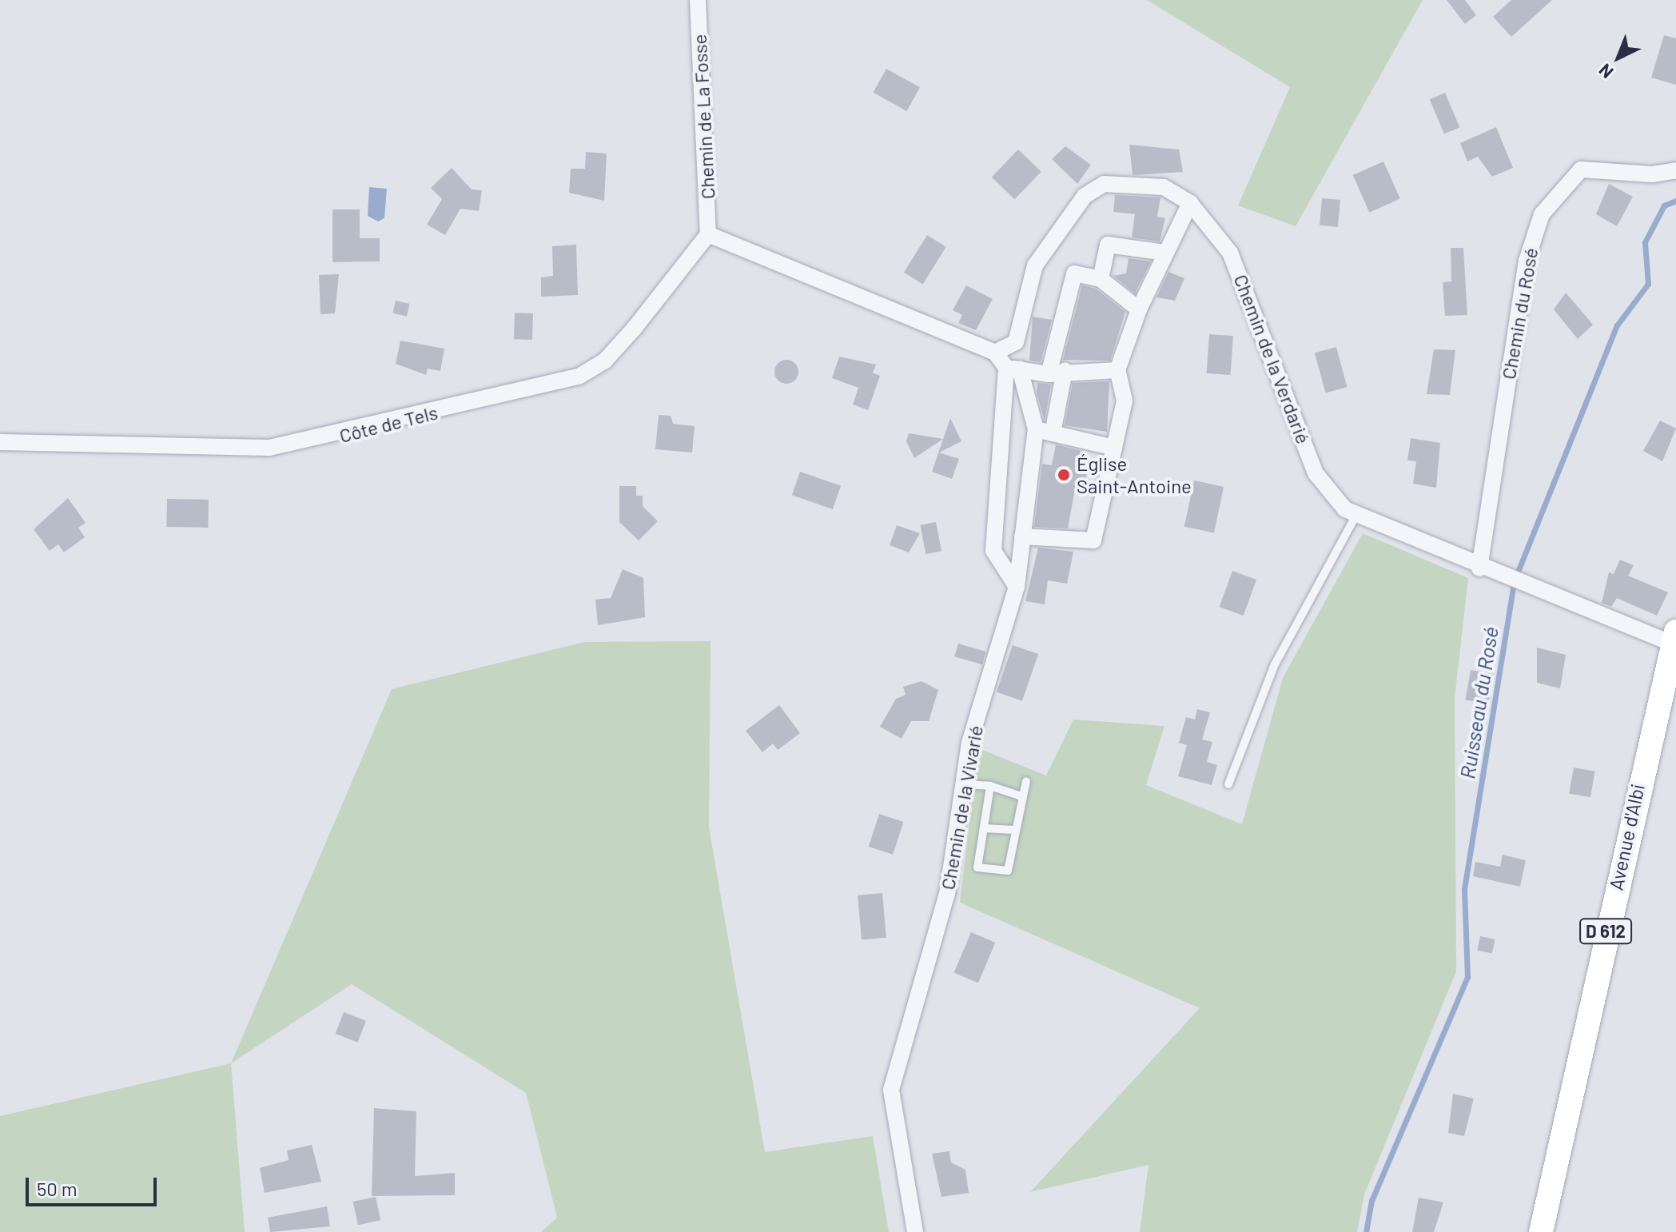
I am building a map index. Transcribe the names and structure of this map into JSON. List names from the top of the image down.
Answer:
{
  "streets": {
    "main road": ["Avenue d'Albi", "D 612"],
    "street": [
      "Chemin de La Fosse",
      "Chemin du Rosé",
      "Chemin de la Verdarié",
      "Côte de Tels",
      "Chemin de la Vivarié"
    ]
  },
  "crossings": [
    ["Chemin de La Fosse", "Côte de Tels"],
    ["Chemin du Rosé", "Chemin de la Verdarié"],
    ["Chemin de la Verdarié", "Avenue d'Albi"]
  ],
  "water": ["Ruisseau du Rosé"],
  "places": ["Église Saint-Antoine"],
  "scale_bar": "50 m",
  "north": "bottom left"
}
